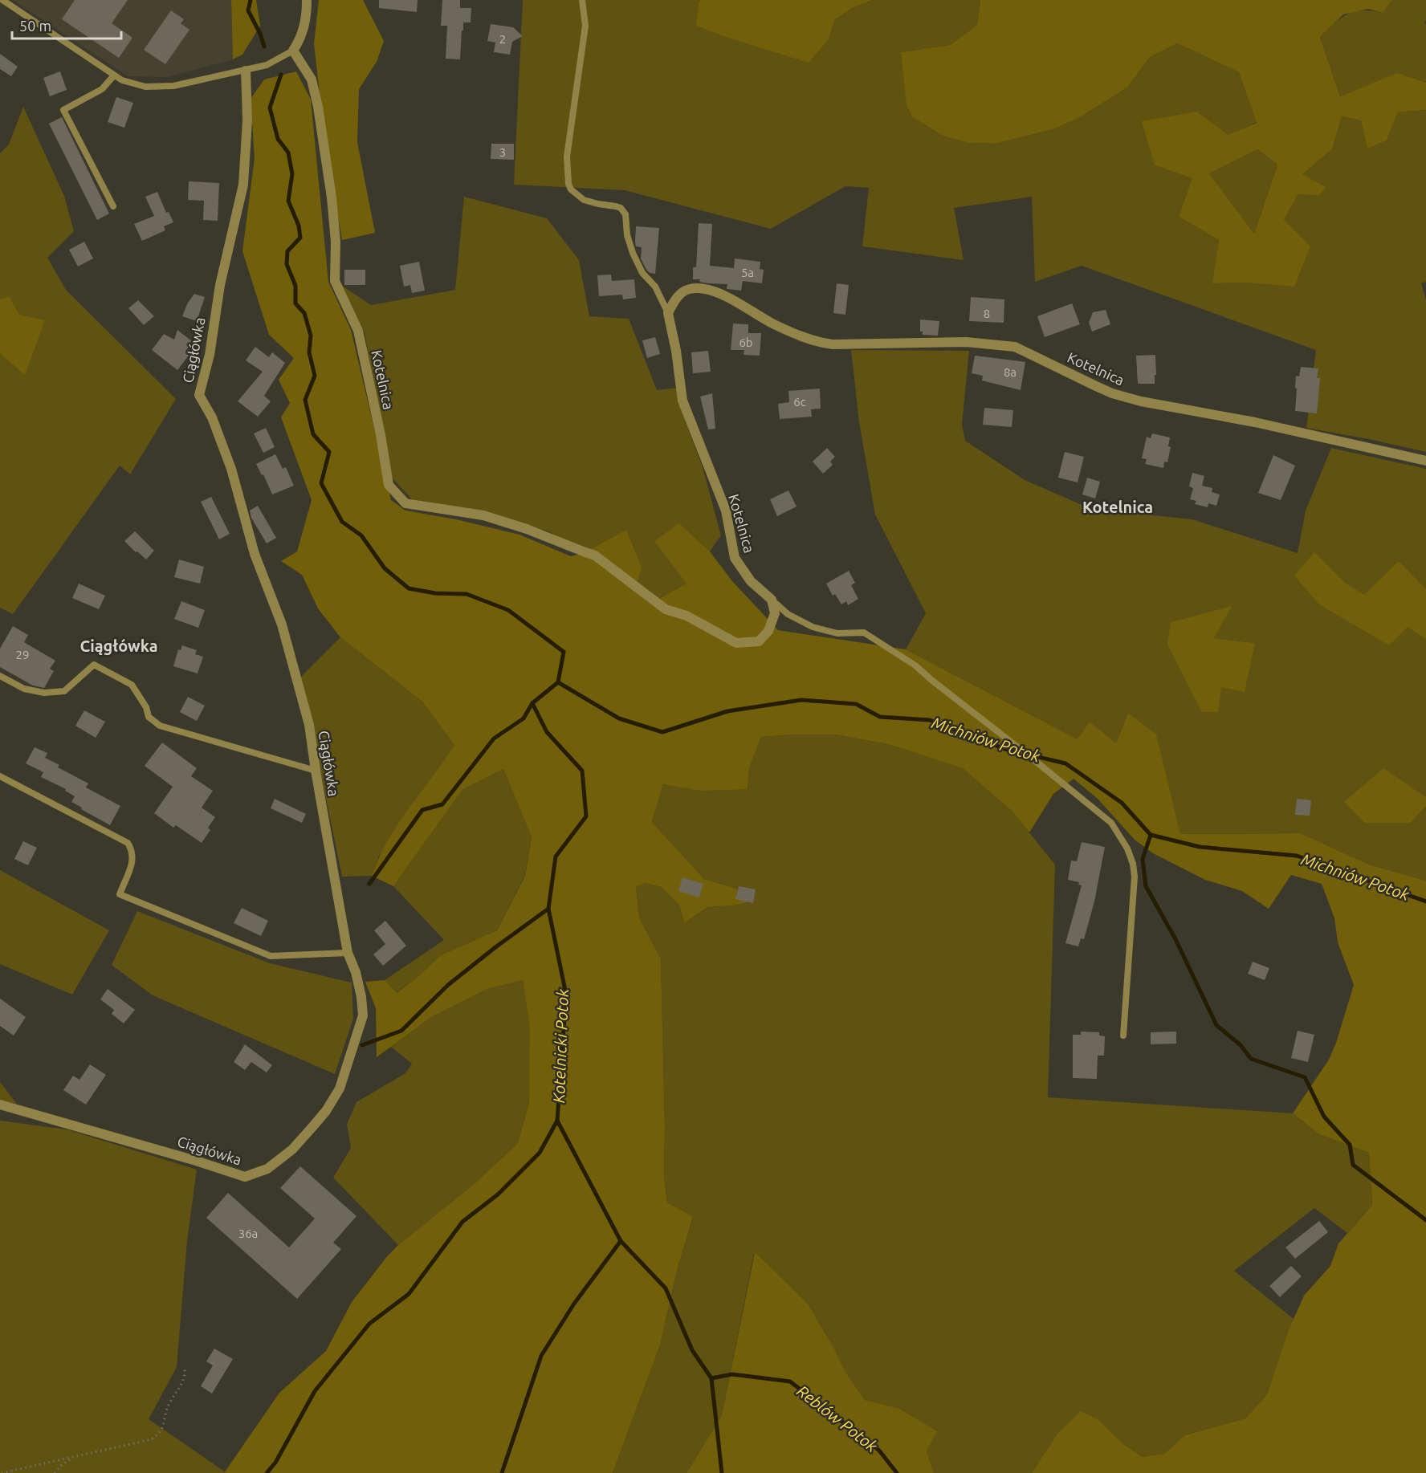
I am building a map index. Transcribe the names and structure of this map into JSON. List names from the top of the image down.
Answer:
{
  "streets": {
    "street": ["Ciągłówka", "Kotelnica"]
  },
  "districts": ["Kotelnica", "Ciągłówka"],
  "water": ["Michniów Potok", "Kotelnicki Potok", "Reblów Potok"],
  "house_numbers": [
    "2",
    "3",
    "5a",
    "8",
    "6b",
    "8a",
    "6c",
    "29",
    "36a"
  ],
  "scale_bar": "50 m"
}
